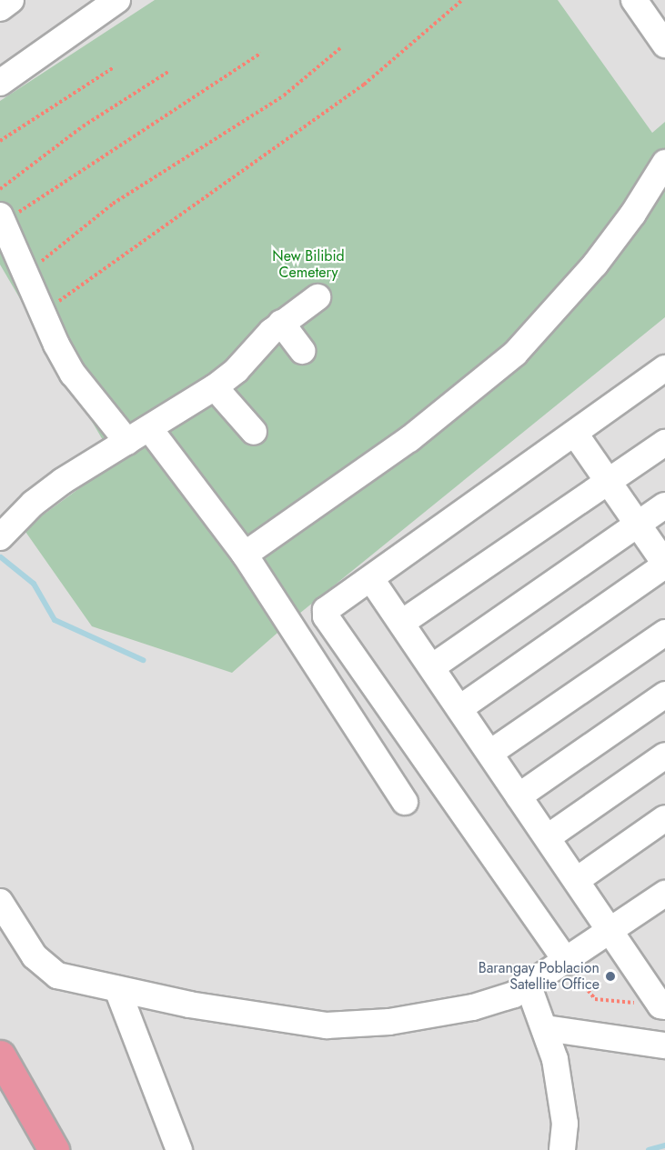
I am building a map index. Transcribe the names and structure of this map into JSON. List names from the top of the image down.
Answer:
{
  "parks": ["New Bilibid Cemetery"],
  "places": ["Barangay Poblacion Satellite Office"]
}
